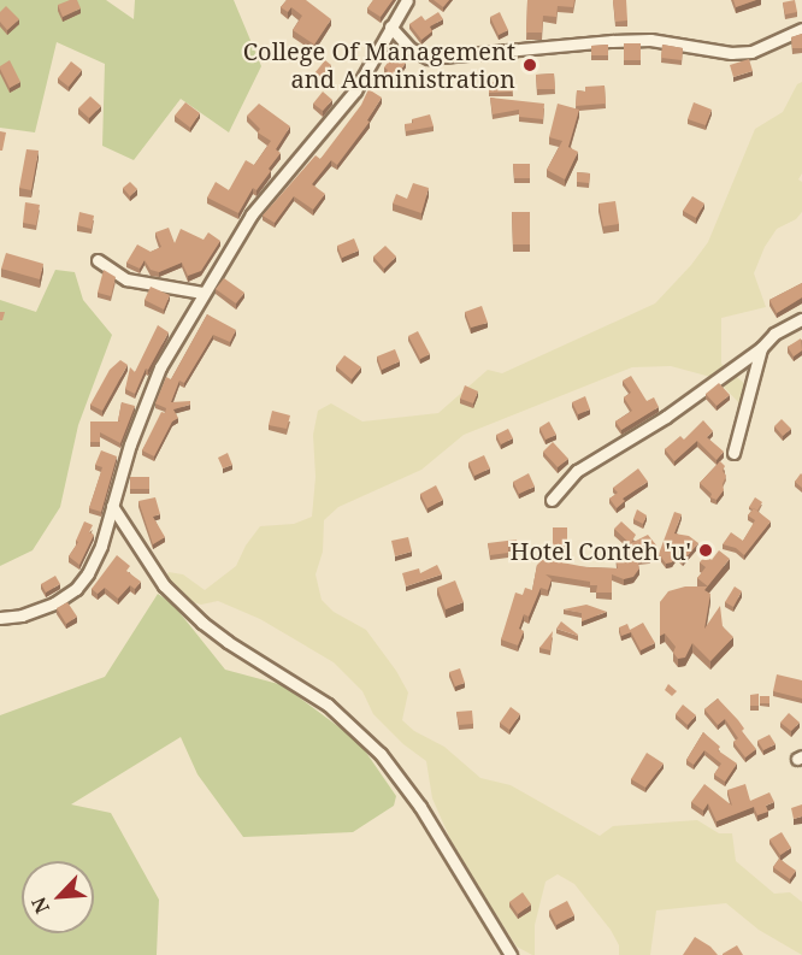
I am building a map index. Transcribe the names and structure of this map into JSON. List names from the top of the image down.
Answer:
{
  "places": ["College Of Management and Administration", "Hotel Conteh 'u'"],
  "north": "bottom left"
}
